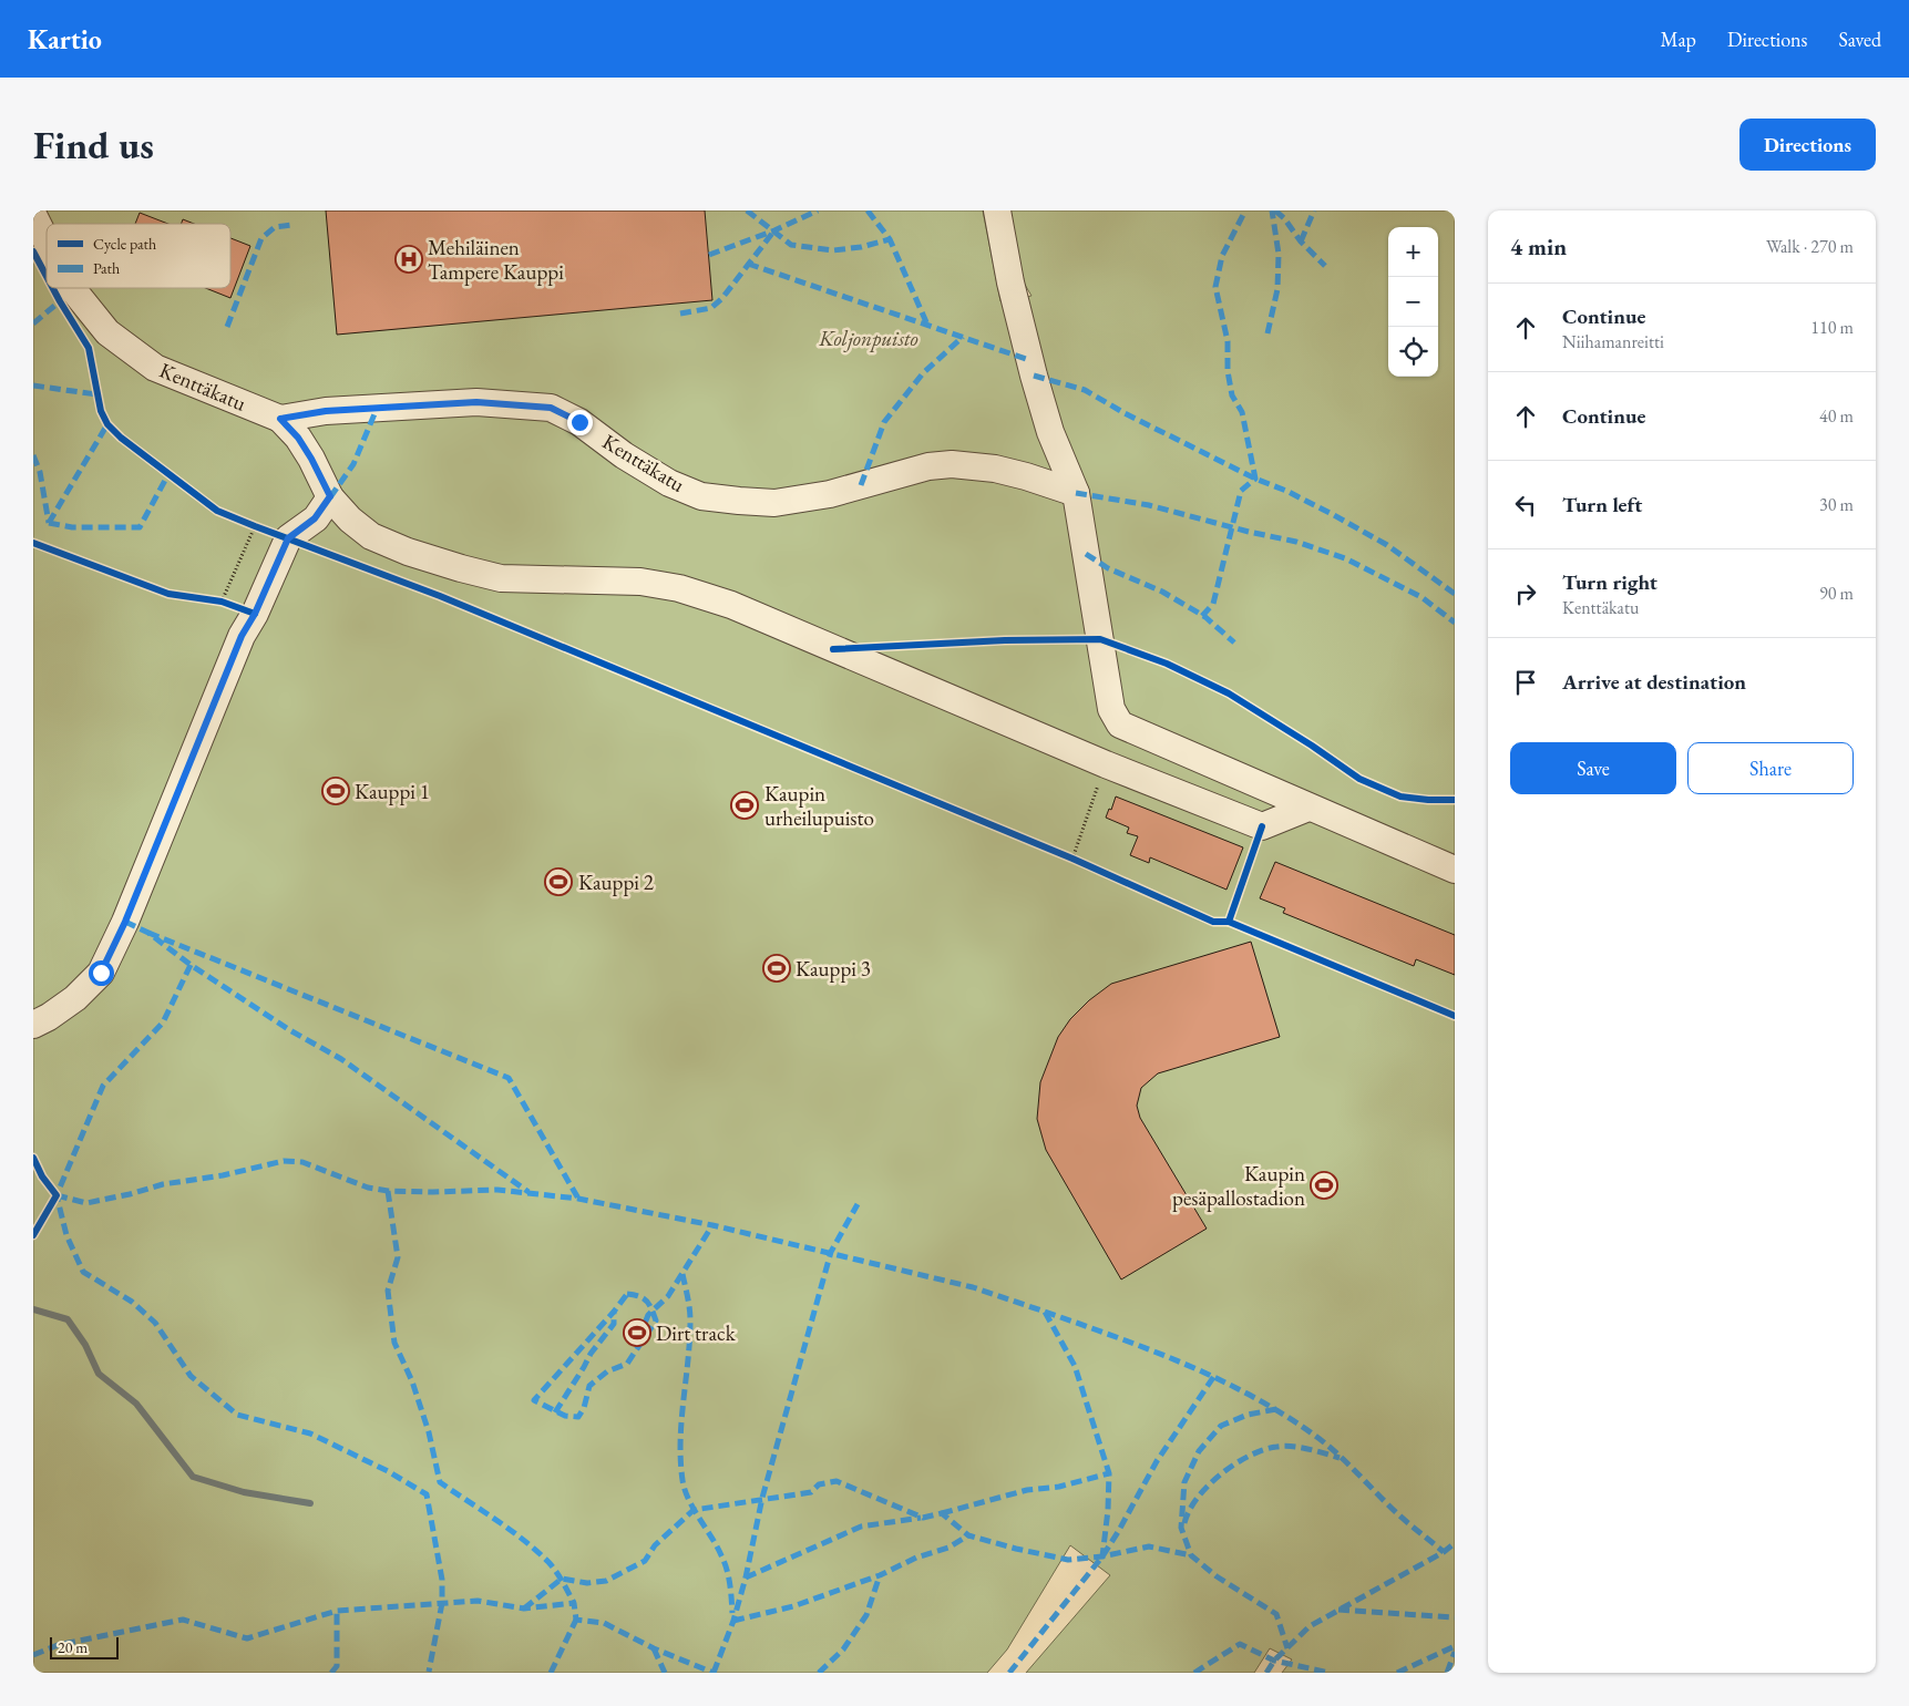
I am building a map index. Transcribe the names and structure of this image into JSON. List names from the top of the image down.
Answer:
{
  "streets": {
    "lane": ["Kenttäkatu"]
  },
  "parks": ["Koljonpuisto"],
  "places": {
    "hospital": ["Mehiläinen Tampere Kauppi"],
    "sports": [
      "Kauppi 1",
      "Kaupin urheilupuisto",
      "Kauppi 2",
      "Kauppi 3",
      "Kaupin pesäpallostadion",
      "Dirt track"
    ]
  },
  "legend": ["Cycle path", "Path"],
  "scale_bar": "20 m",
  "page": {
    "header": "Kartio",
    "nav": ["Map", "Directions", "Saved"],
    "buttons": [
      "Directions",
      ["Save", "Share"]
    ],
    "title": "Find us",
    "heading": ["4 min", "Walk · 270 m"],
    "map_buttons": ["+", "−"],
    "list": [
      ["Continue", "Niihamanreitti", "110 m"],
      ["Continue", "40 m"],
      ["Turn left", "30 m"],
      ["Turn right", "Kenttäkatu", "90 m"],
      "Arrive at destination"
    ],
    "scale": "20 m"
  }
}
